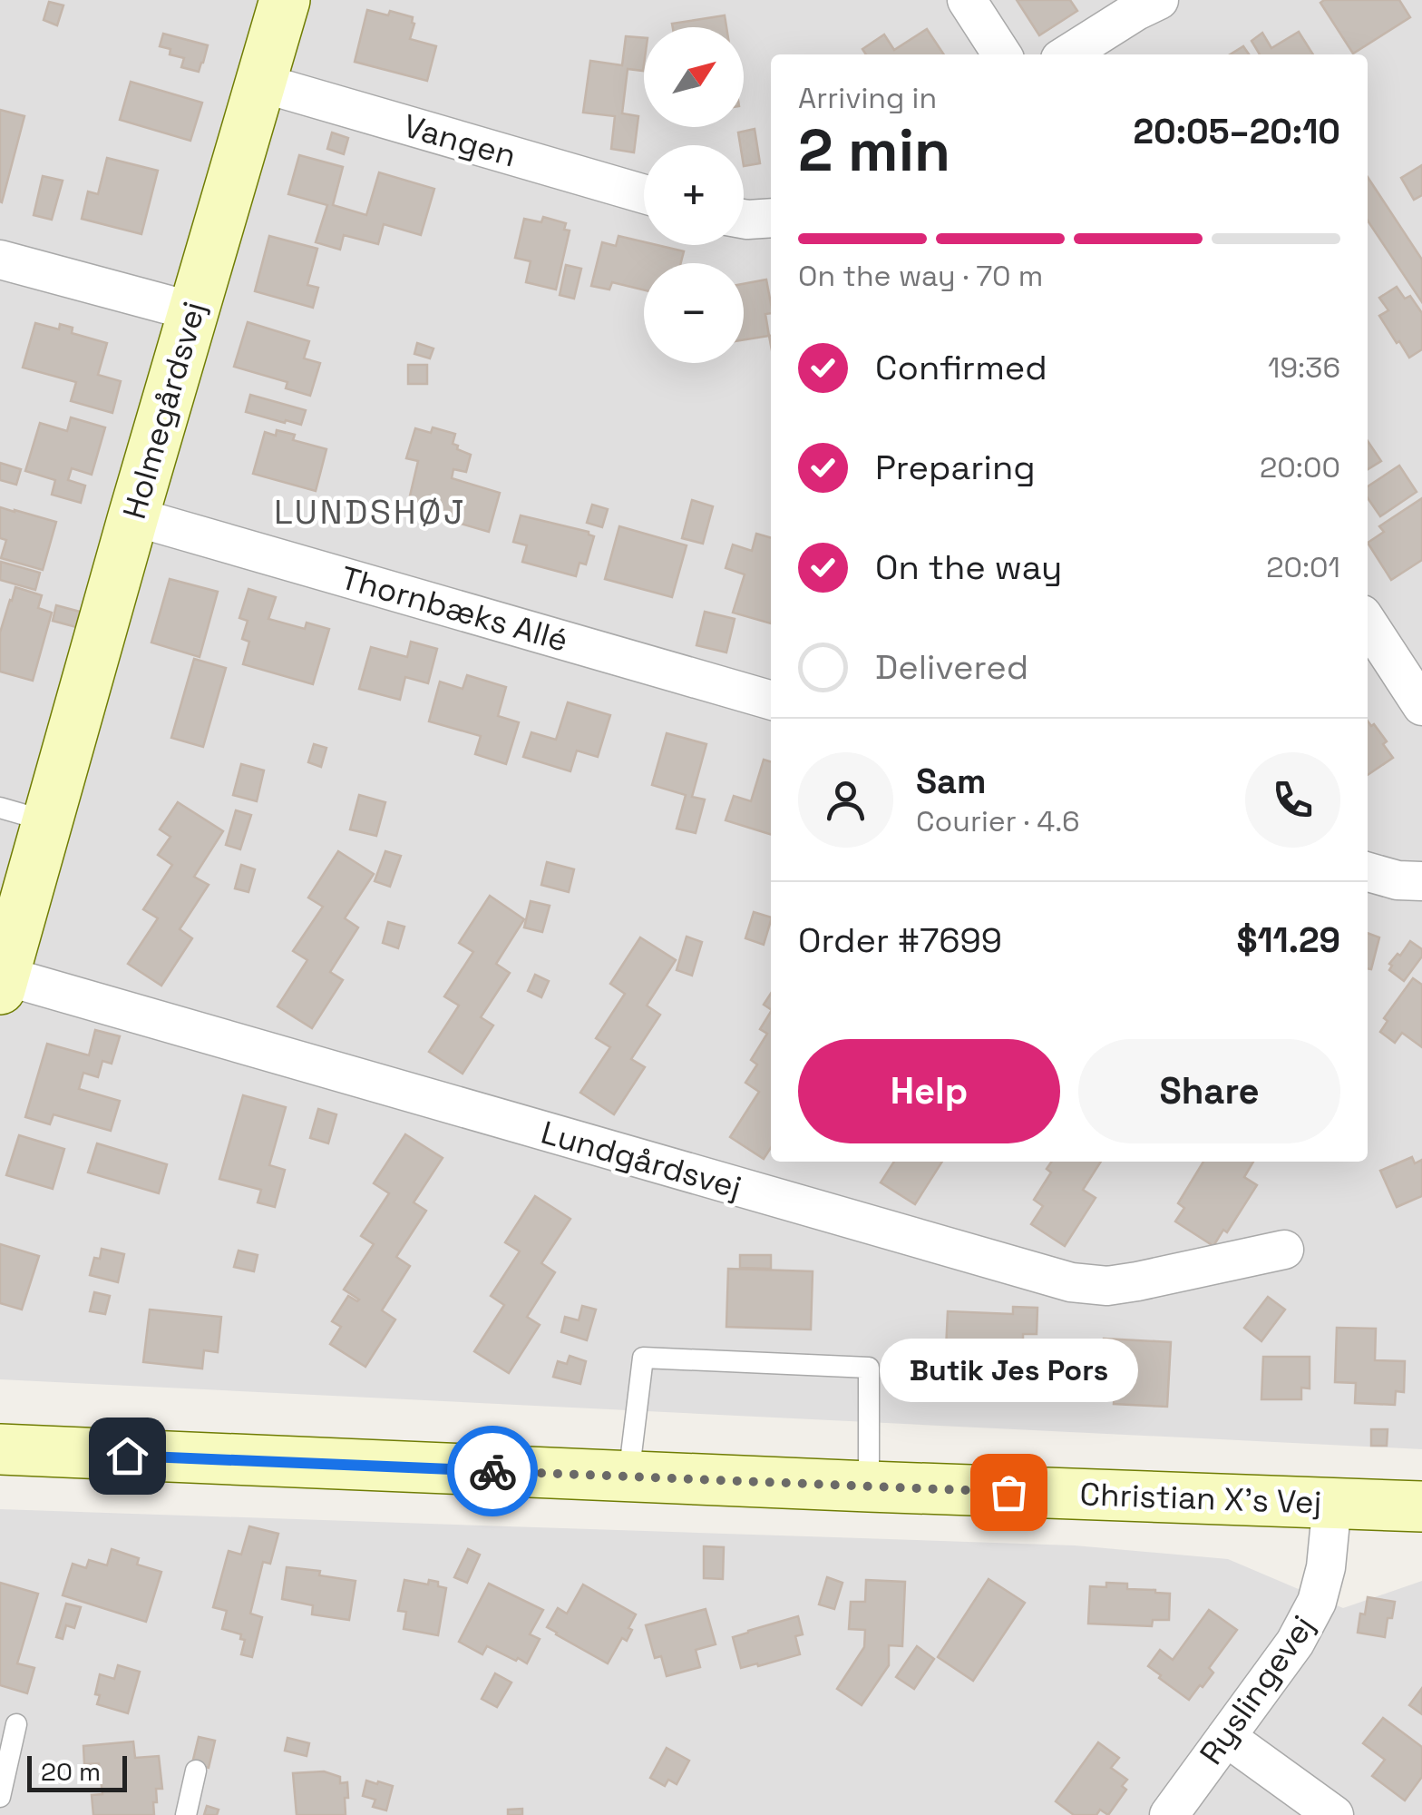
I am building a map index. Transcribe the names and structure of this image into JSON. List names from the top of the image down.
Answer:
{
  "streets": {
    "street": [
      "Vangen",
      "Holmegårdsvej",
      "Thornbæks Allé",
      "Lundgårdsvej",
      "Christian X's Vej",
      "Ryslingevej"
    ]
  },
  "crossings": [
    ["Vangen", "Holmegårdsvej"],
    ["Holmegårdsvej", "Thornbæks Allé"],
    ["Holmegårdsvej", "Lundgårdsvej"],
    ["Christian X's Vej", "Ryslingevej"]
  ],
  "districts": ["LUNDSHØJ"],
  "places": ["Butik Jes Pors"],
  "scale_bar": "20 m",
  "north": "top right",
  "page": {
    "map_buttons": ["+", "−"],
    "heading": ["2 min", "Arriving in", "20:05–20:10"],
    "panel": [
      "Sam",
      "Courier · 4.6",
      "Order #7699",
      "$11.29"
    ],
    "bar": "On the way · 70 m",
    "list": [
      ["Confirmed", "19:36"],
      ["Preparing", "20:00"],
      ["On the way", "20:01"],
      "Delivered"
    ],
    "buttons": ["Help", "Share"],
    "bubble": "Butik Jes Pors",
    "scale": "20 m"
  }
}
